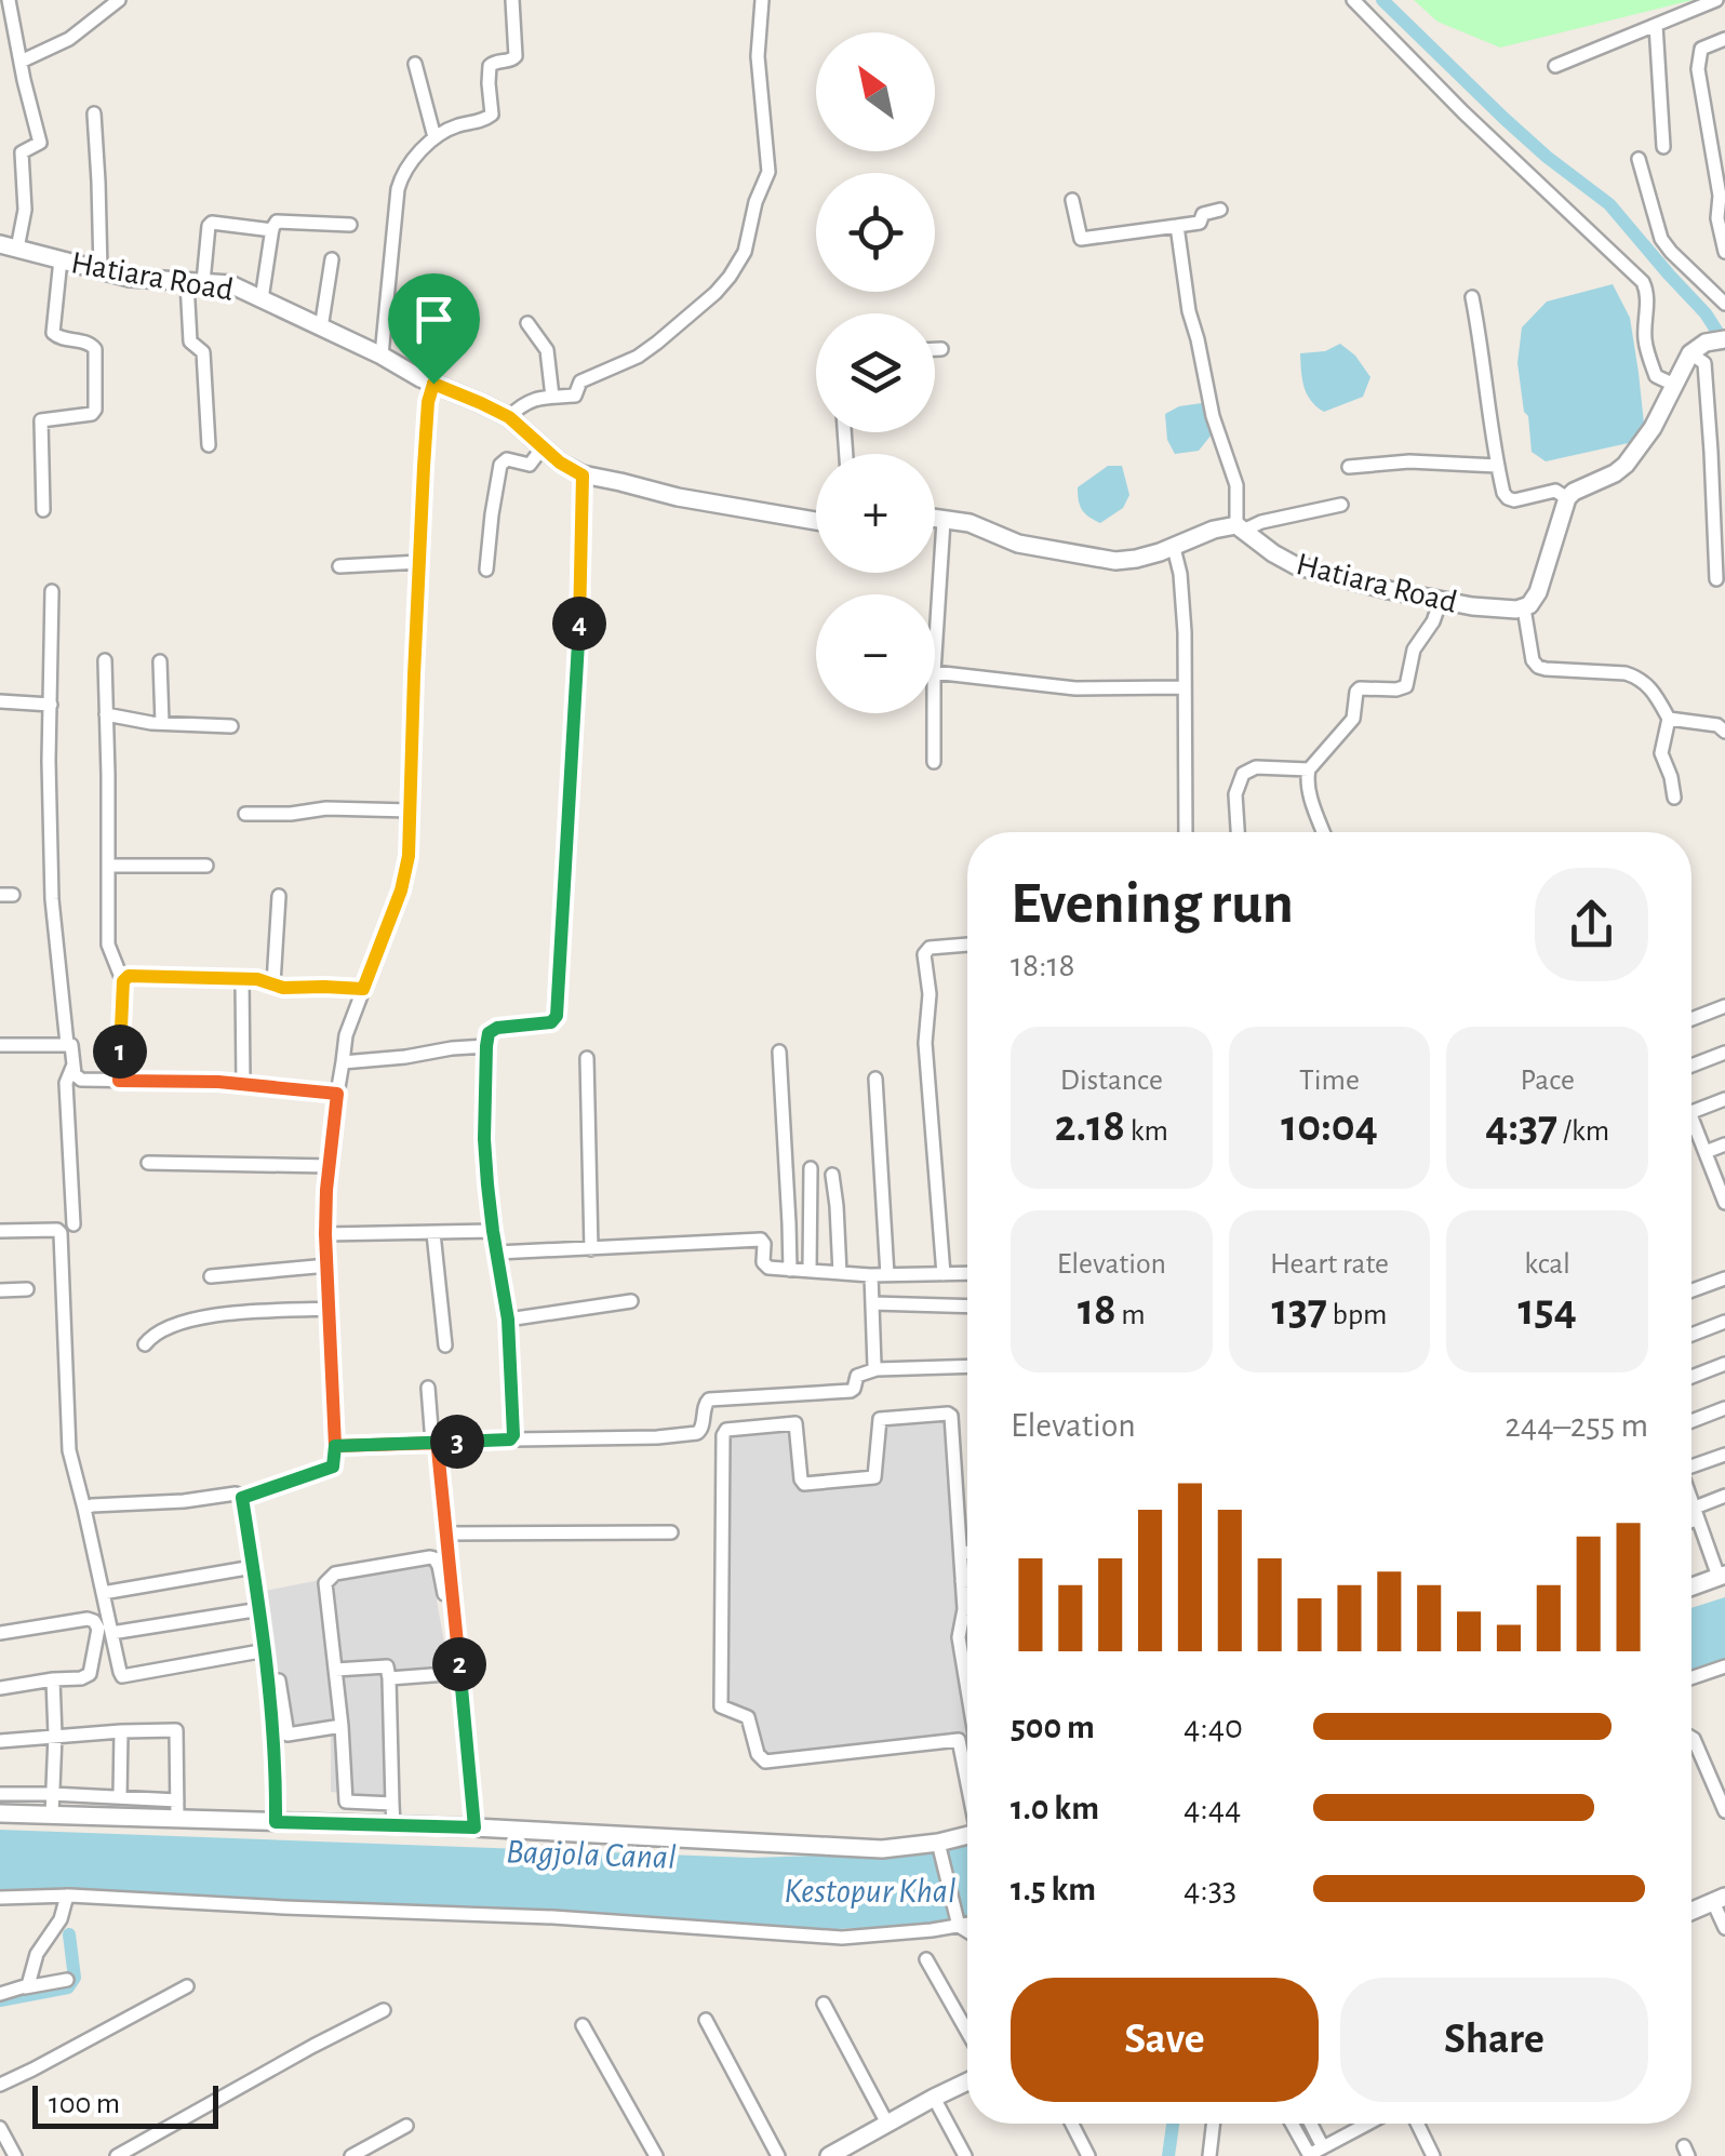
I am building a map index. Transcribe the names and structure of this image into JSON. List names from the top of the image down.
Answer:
{
  "streets": {
    "street": ["Hatiara Road"]
  },
  "water": ["Bagjola Canal", "Kestopur Khal"],
  "scale_bar": "100 m",
  "north": "top left",
  "page": {
    "map_buttons": ["+", "−"],
    "pins": [
      "4",
      "1",
      "3",
      "2"
    ],
    "heading": ["Evening run", "18:18"],
    "stats": [
      ["Distance", "2.18 km"],
      ["Time", "10:04"],
      ["Pace", "4:37 /km"],
      ["Elevation", "18 m"],
      ["Heart rate", "137 bpm"],
      ["kcal", "154"]
    ],
    "chart": ["Elevation", "244–255 m"],
    "list": [
      {
        "name": "500 m",
        "note": "4:40"
      },
      {
        "name": "1.0 km",
        "note": "4:44"
      },
      {
        "name": "1.5 km",
        "note": "4:33"
      }
    ],
    "buttons": ["Save", "Share"],
    "scale": "100 m"
  }
}
